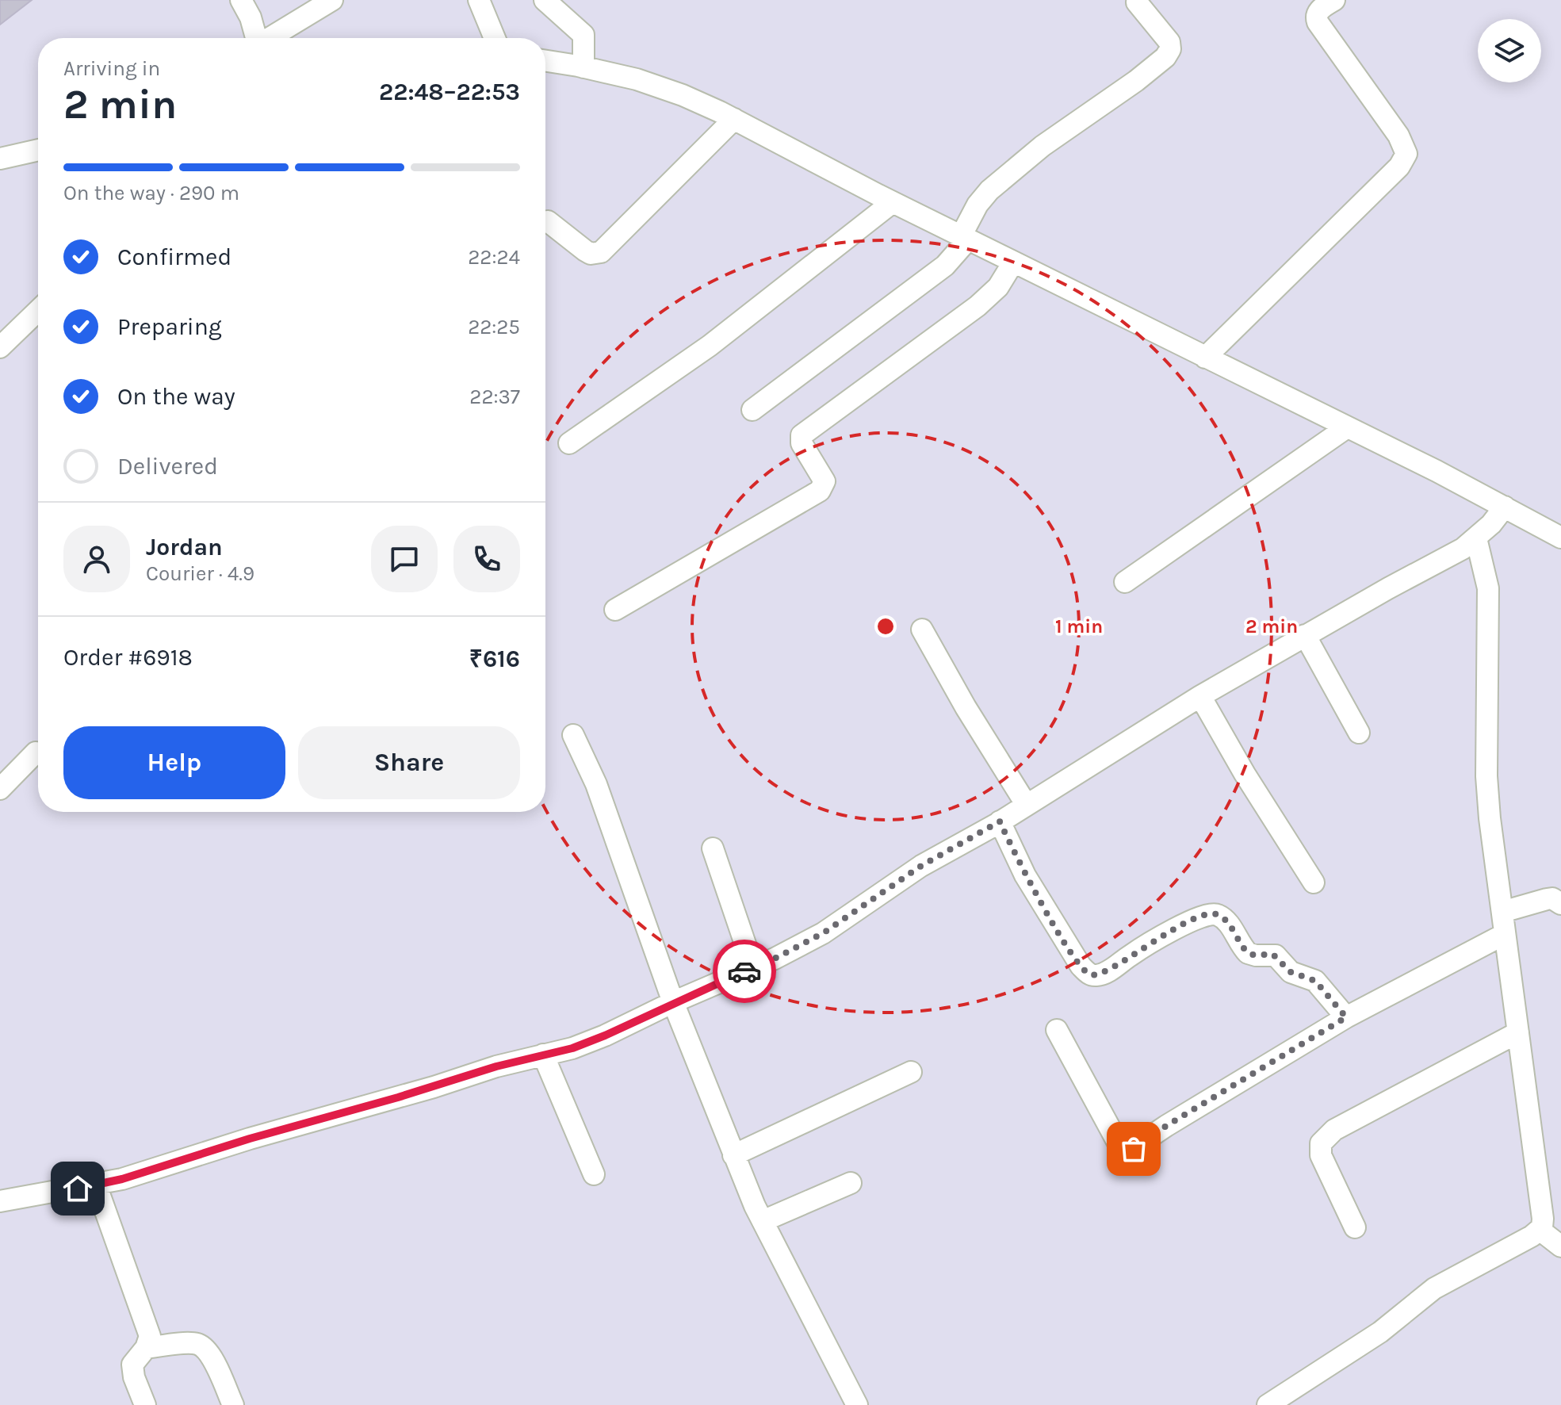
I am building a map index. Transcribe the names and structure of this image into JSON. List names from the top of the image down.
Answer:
{
  "page": {
    "heading": ["2 min", "Arriving in", "22:48–22:53"],
    "panel": [
      "Jordan",
      "Courier · 4.9",
      "Order #6918",
      "₹616"
    ],
    "bar": "On the way · 290 m",
    "list": [
      ["Confirmed", "22:24"],
      ["Preparing", "22:25"],
      ["On the way", "22:37"],
      "Delivered"
    ],
    "buttons": ["Help", "Share"]
  },
  "rings": ["1 min", "2 min"]
}
